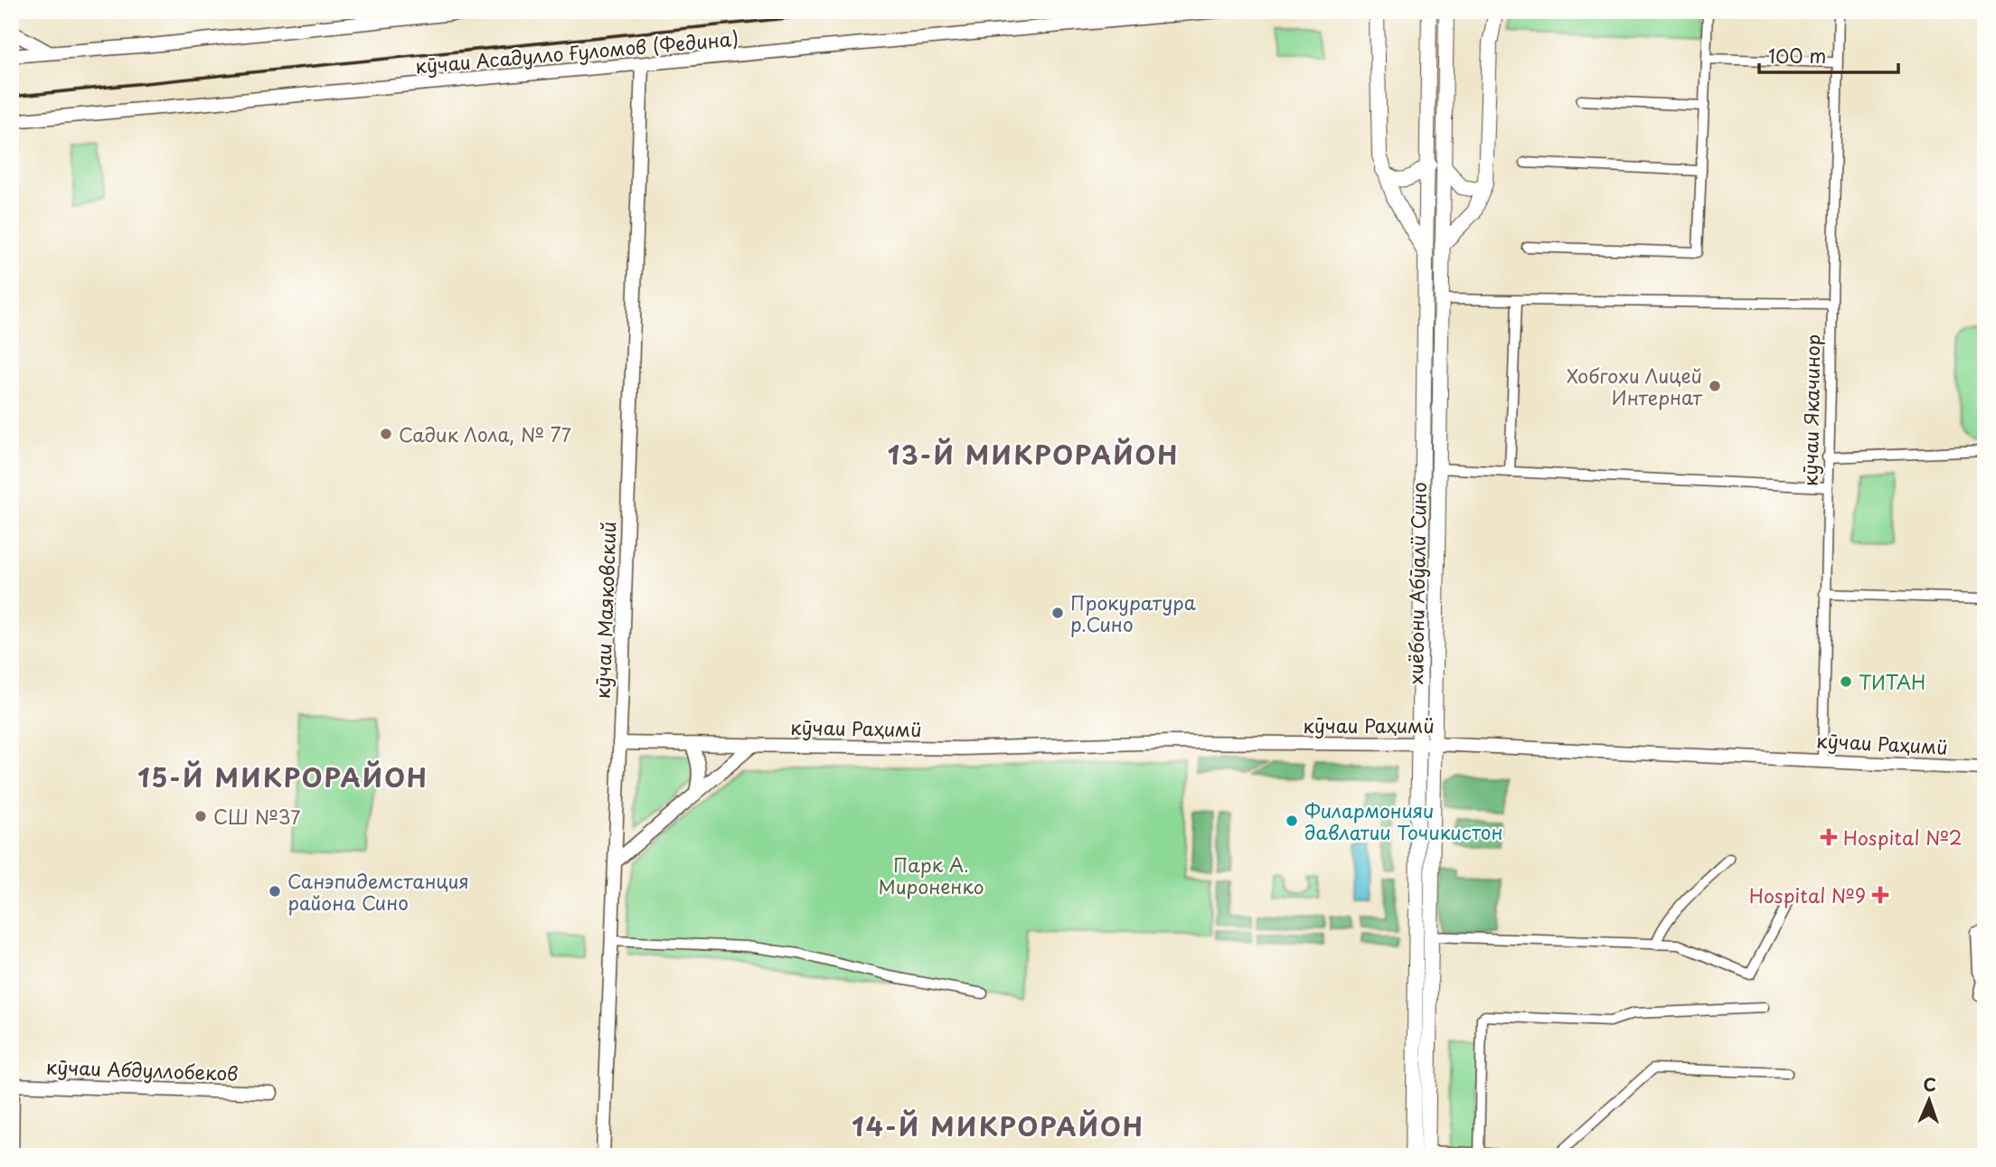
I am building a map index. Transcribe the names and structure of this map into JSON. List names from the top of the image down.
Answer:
{
  "streets": {
    "main road": ["хиёбони Абӯалӣ Сино"],
    "street": [
      "кӯчаи Асадулло Ғуломов (Федина)",
      "кӯчаи Якачинор",
      "кӯчаи Маяковский",
      "кӯчаи Раҳимӣ",
      "кӯчаи Абдуллобеков"
    ]
  },
  "crossings": [
    ["кӯчаи Асадулло Ғуломов (Федина)", "кӯчаи Маяковский"],
    ["кӯчаи Якачинор", "кӯчаи Раҳимӣ"],
    ["хиёбони Абӯалӣ Сино", "кӯчаи Раҳимӣ"],
    ["кӯчаи Маяковский", "кӯчаи Раҳимӣ"]
  ],
  "districts": ["13-Й МИКРОРАЙОН", "15-Й МИКРОРАЙОН", "14-Й МИКРОРАЙОН"],
  "parks": ["Парк А. Мироненко"],
  "places": {
    "other": [
      "Хобгохи Лицей Интернат",
      "Садик Лола, № 77",
      "Прокуратура р.Сино",
      "ТИТАН",
      "СШ №37",
      "Филармонияи давлатии Точикистон",
      "Санэпидемстанция района Сино"
    ],
    "health": ["Hospital №2", "Hospital №9"]
  },
  "scale_bar": "100 m",
  "north": "top"
}
